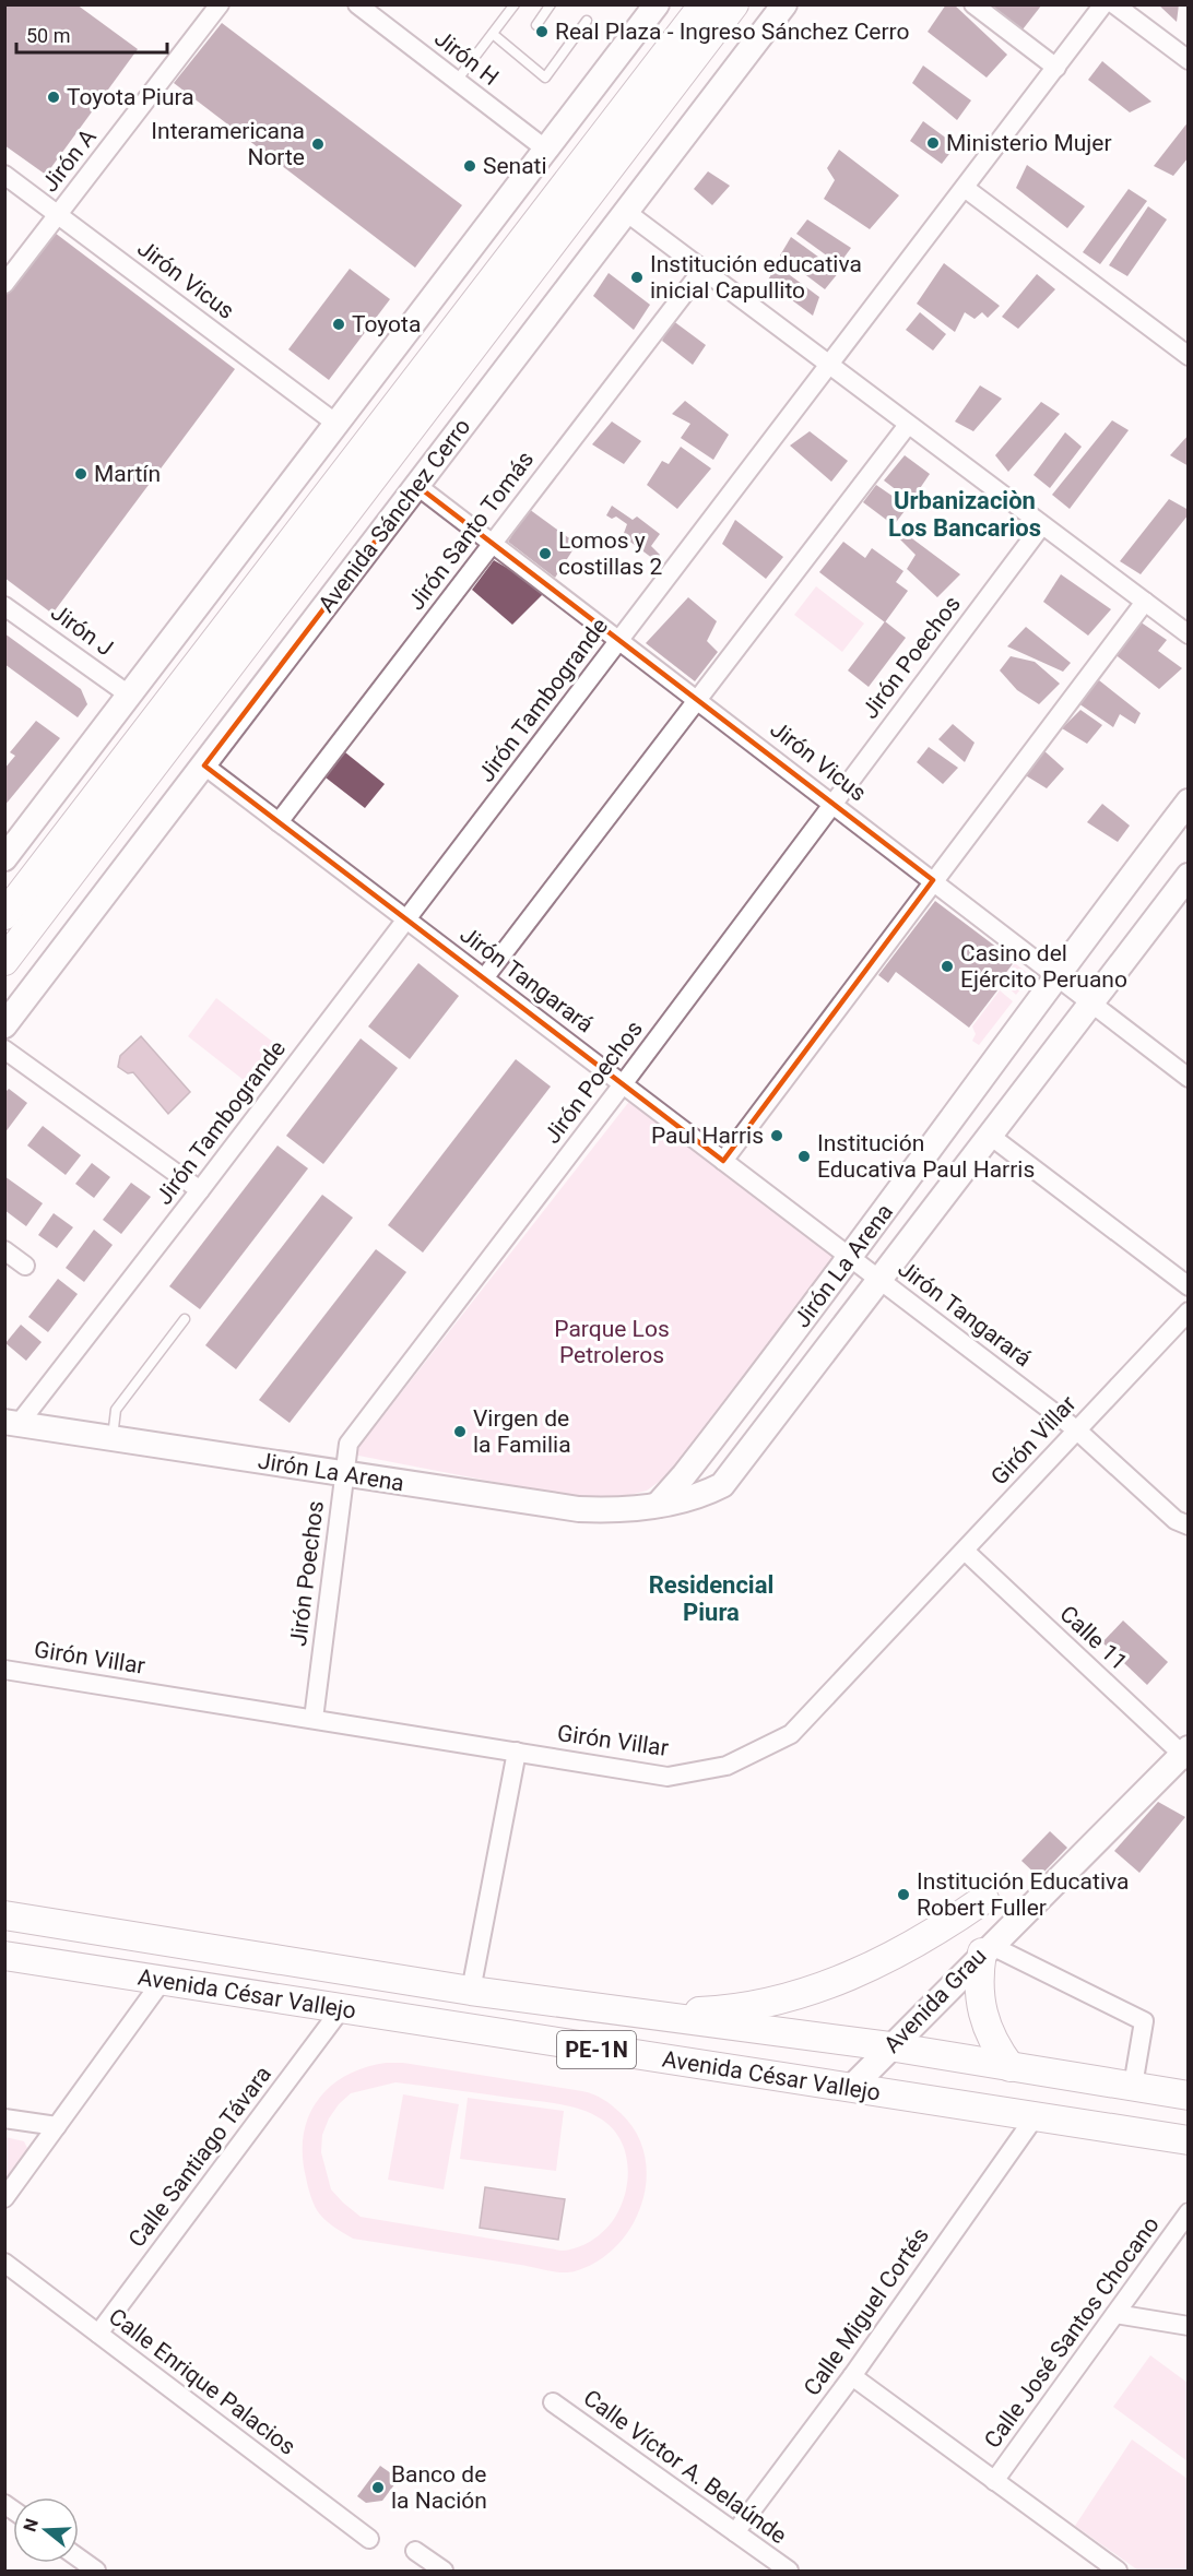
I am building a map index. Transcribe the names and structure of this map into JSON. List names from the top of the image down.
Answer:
{
  "streets": {
    "main road": [
      "Avenida Sánchez Cerro",
      "Jirón La Arena",
      "Avenida César Vallejo",
      "Avenida Grau",
      "PE-1N"
    ],
    "street": [
      "Jirón H",
      "Jirón A",
      "Jirón Vicus",
      "Jirón Santo Tomás",
      "Jirón J",
      "Jirón Poechos",
      "Jirón Tambogrande",
      "Jirón Tangarará",
      "Girón Villar",
      "Calle 11",
      "Calle Santiago Távara",
      "Calle Miguel Cortés",
      "Calle José Santos Chocano",
      "Calle Enrique Palacios",
      "Calle Víctor A. Belaúnde"
    ]
  },
  "crossings": [
    ["Jirón A", "Jirón Vicus"],
    ["Jirón Vicus", "Avenida Sánchez Cerro"],
    ["Jirón Vicus", "Jirón Santo Tomás"],
    ["Jirón Vicus", "Jirón Poechos"],
    ["Jirón Vicus", "Jirón Tambogrande"],
    ["Jirón Vicus", "Jirón La Arena"],
    ["Avenida Sánchez Cerro", "Jirón Tangarará"],
    ["Jirón Santo Tomás", "Jirón Tangarará"],
    ["Jirón Poechos", "Jirón Tangarará"],
    ["Jirón Poechos", "Jirón La Arena"],
    ["Jirón Poechos", "Girón Villar"],
    ["Jirón Tambogrande", "Jirón Tangarará"],
    ["Jirón Tambogrande", "Jirón La Arena"],
    ["Jirón Tangarará", "Jirón La Arena"],
    ["Jirón Tangarará", "Girón Villar"],
    ["Girón Villar", "Calle 11"],
    ["Calle 11", "Avenida Grau"],
    ["Avenida César Vallejo", "Avenida Grau"],
    ["Avenida César Vallejo", "Calle Santiago Távara"],
    ["Avenida César Vallejo", "Calle Miguel Cortés"],
    ["Calle Santiago Távara", "Calle Enrique Palacios"],
    ["Calle Miguel Cortés", "Calle Víctor A. Belaúnde"]
  ],
  "districts": ["Urbanizaciòn Los Bancarios", "Residencial Piura"],
  "parks": ["Parque Los Petroleros"],
  "places": [
    "Real Plaza - Ingreso Sánchez Cerro",
    "Toyota Piura",
    "Ministerio Mujer",
    "Interamericana Norte",
    "Senati",
    "Institución educativa inicial Capullito",
    "Toyota",
    "Martín",
    "Lomos y costillas 2",
    "Casino del Ejército Peruano",
    "Paul Harris",
    "Institución Educativa Paul Harris",
    "Virgen de la Familia",
    "Institución Educativa Robert Fuller",
    "Banco de la Nación"
  ],
  "scale_bar": "50 m",
  "north": "left"
}
